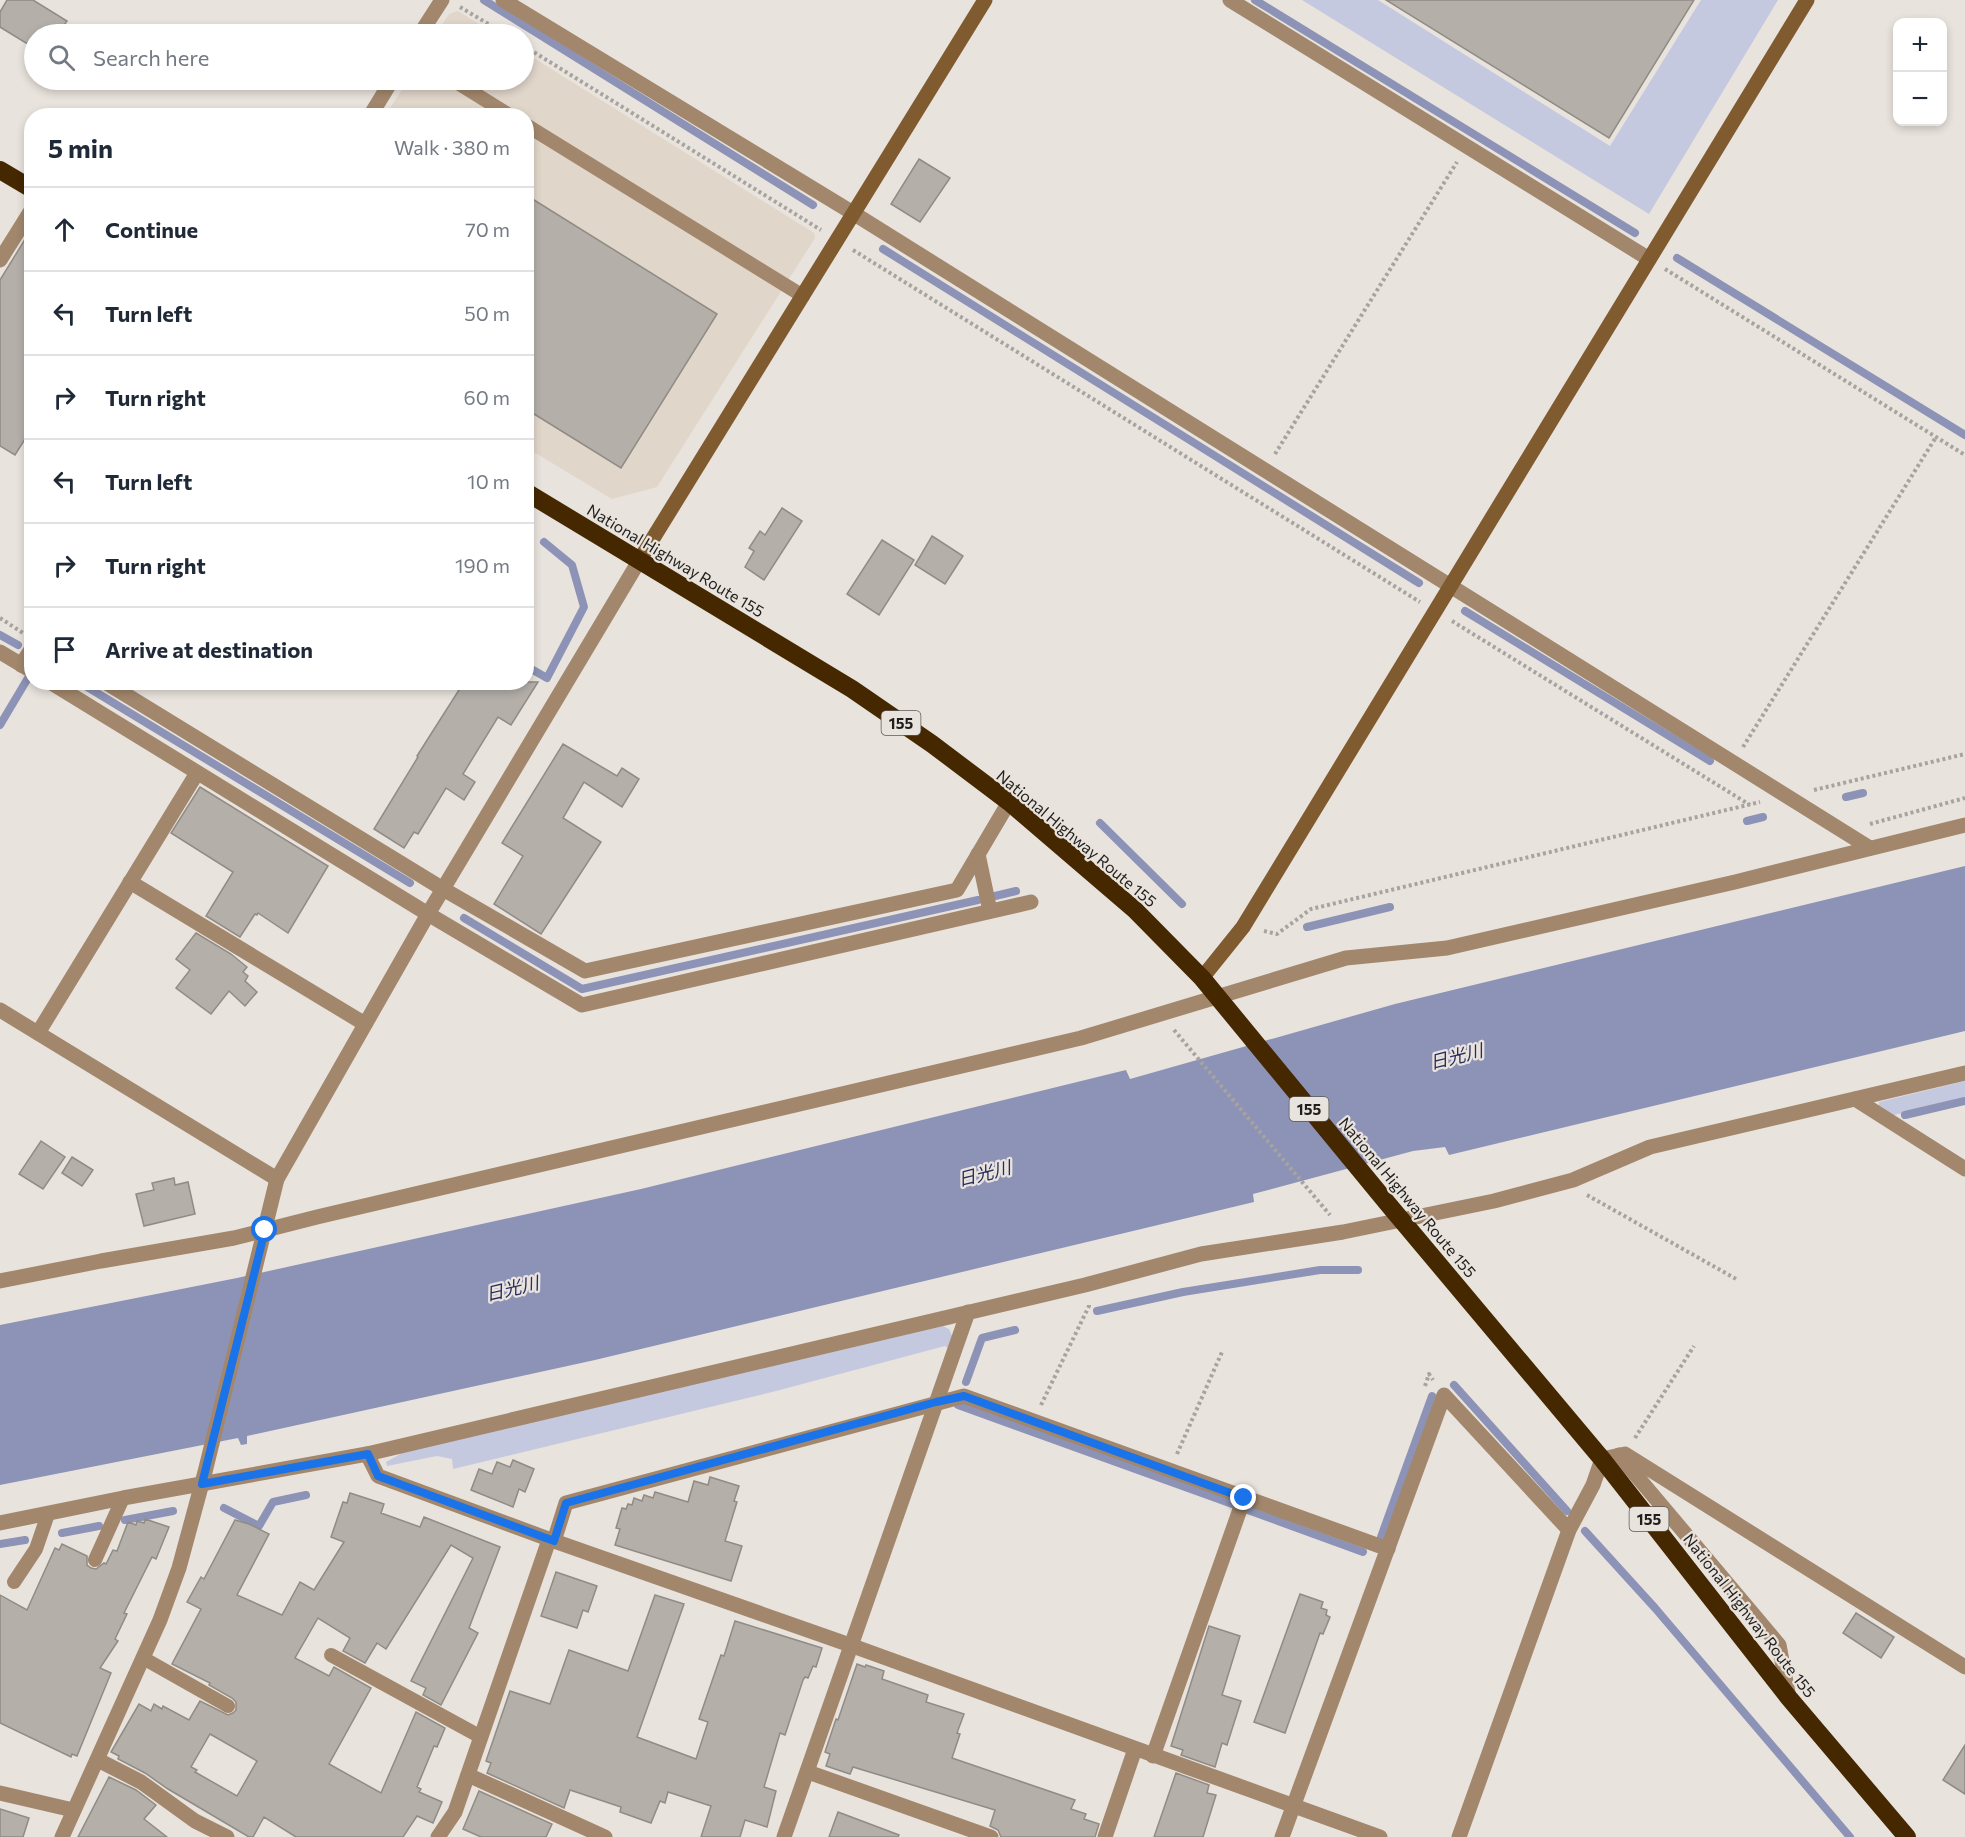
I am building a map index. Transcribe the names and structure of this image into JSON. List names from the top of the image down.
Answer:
{
  "streets": {
    "highway": ["National Highway Route 155", "155"]
  },
  "water": ["日光川"],
  "page": {
    "map_buttons": ["+", "−"],
    "search": "Search here",
    "heading": ["5 min", "Walk · 380 m"],
    "list": [
      ["Continue", "70 m"],
      ["Turn left", "50 m"],
      ["Turn right", "60 m"],
      ["Turn left", "10 m"],
      ["Turn right", "190 m"],
      "Arrive at destination"
    ]
  }
}
